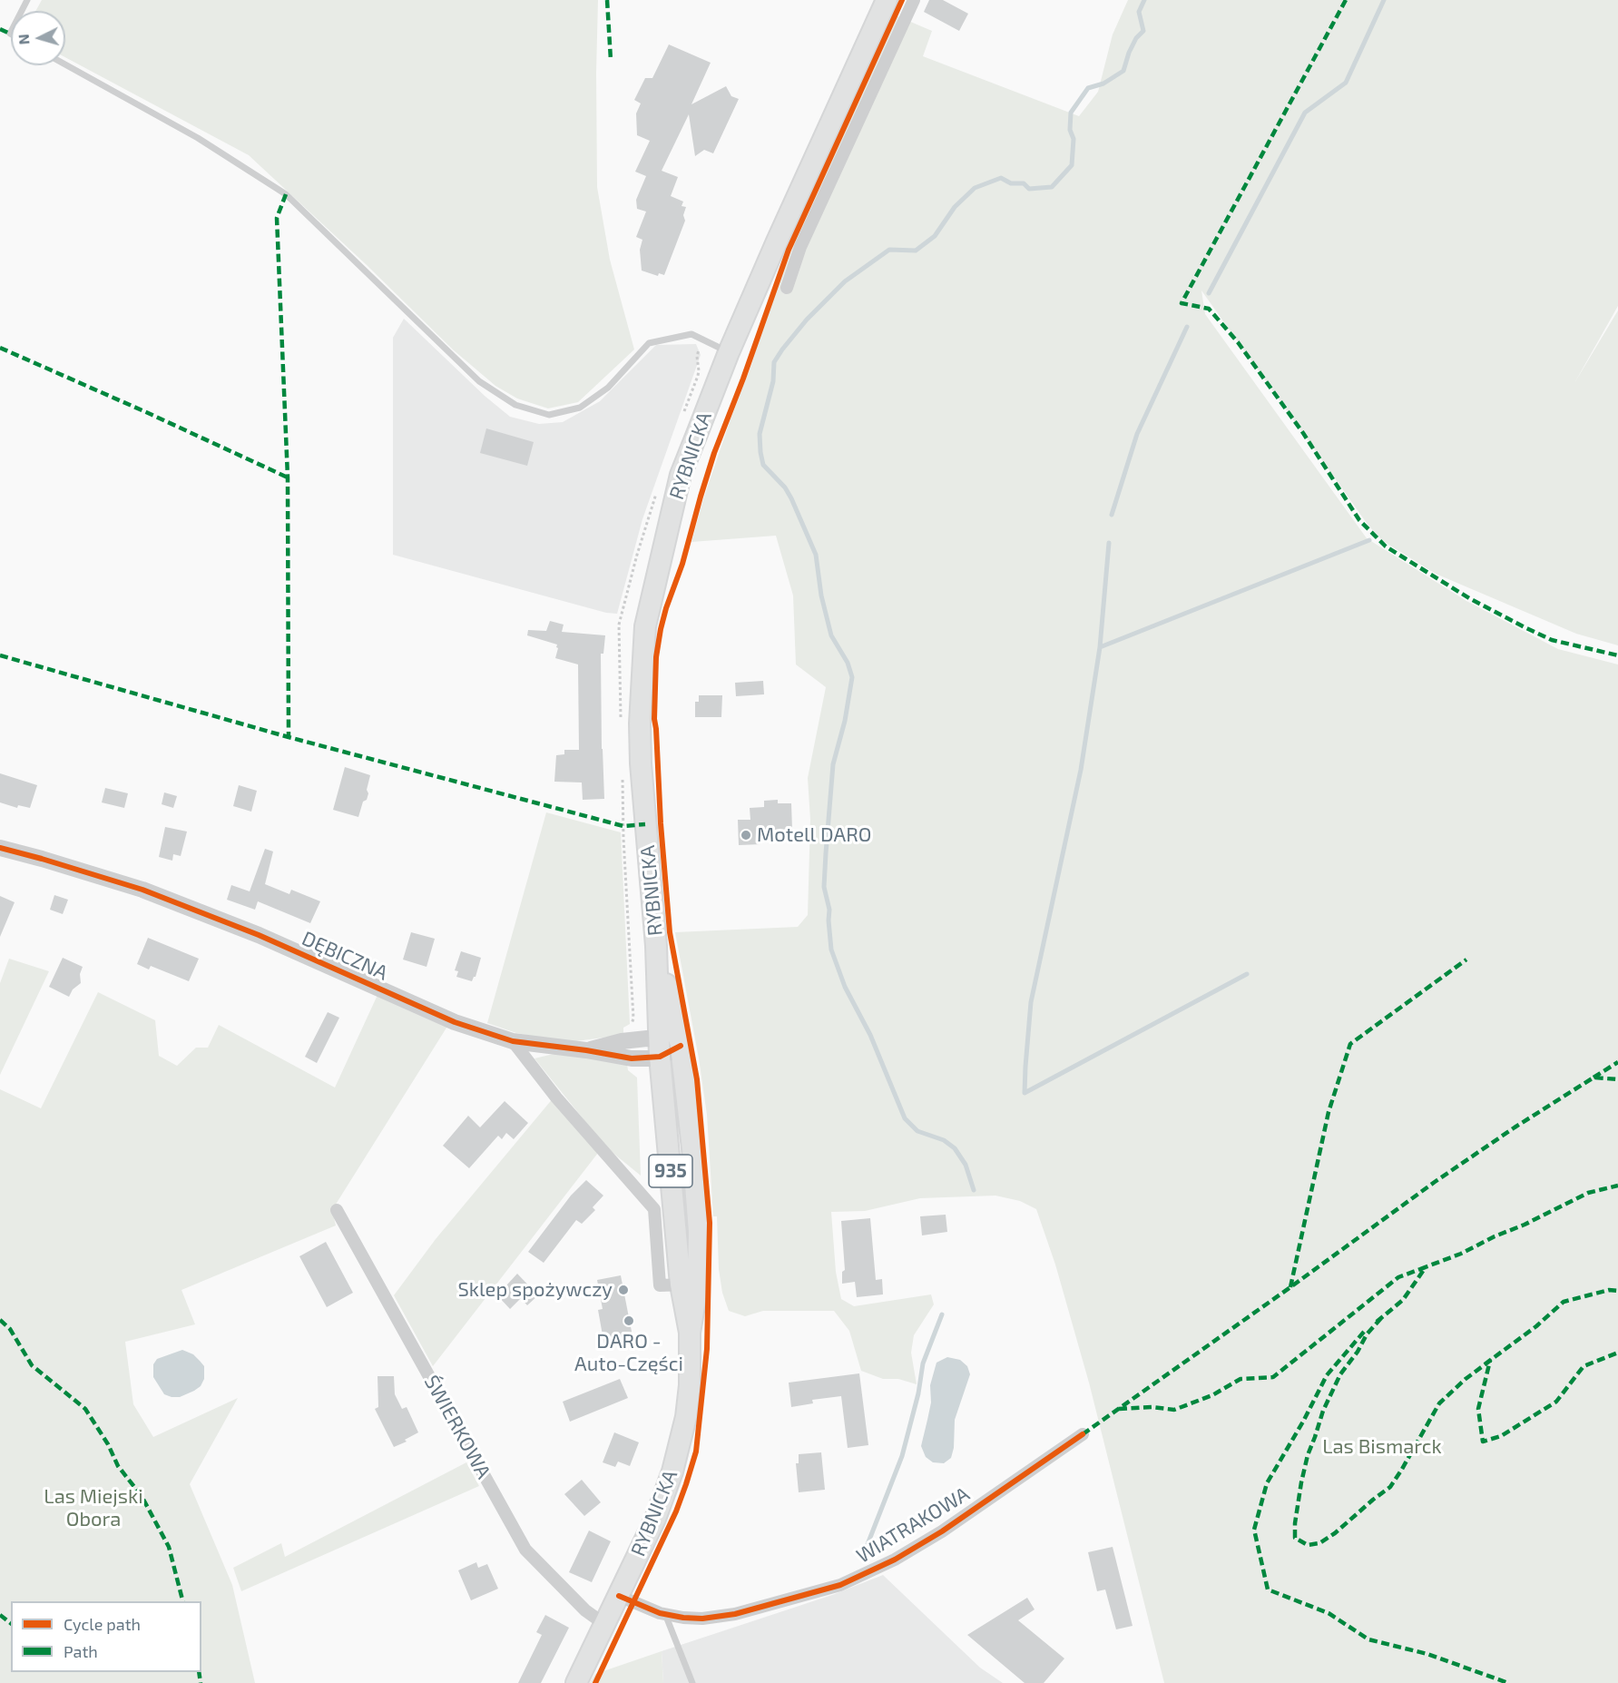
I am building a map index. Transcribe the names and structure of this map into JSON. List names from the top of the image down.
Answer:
{
  "streets": {
    "main road": ["RYBNICKA", "935"],
    "street": ["DĘBICZNA", "ŚWIERKOWA", "WIATRAKOWA"]
  },
  "crossings": [
    ["RYBNICKA", "DĘBICZNA"],
    ["RYBNICKA", "ŚWIERKOWA"],
    ["RYBNICKA", "WIATRAKOWA"]
  ],
  "parks": ["Las Bismarck", "Las Miejski Obora"],
  "places": ["Motell DARO", "Sklep spożywczy", "DARO - Auto-Części"],
  "legend": ["Cycle path", "Path"],
  "north": "left"
}
